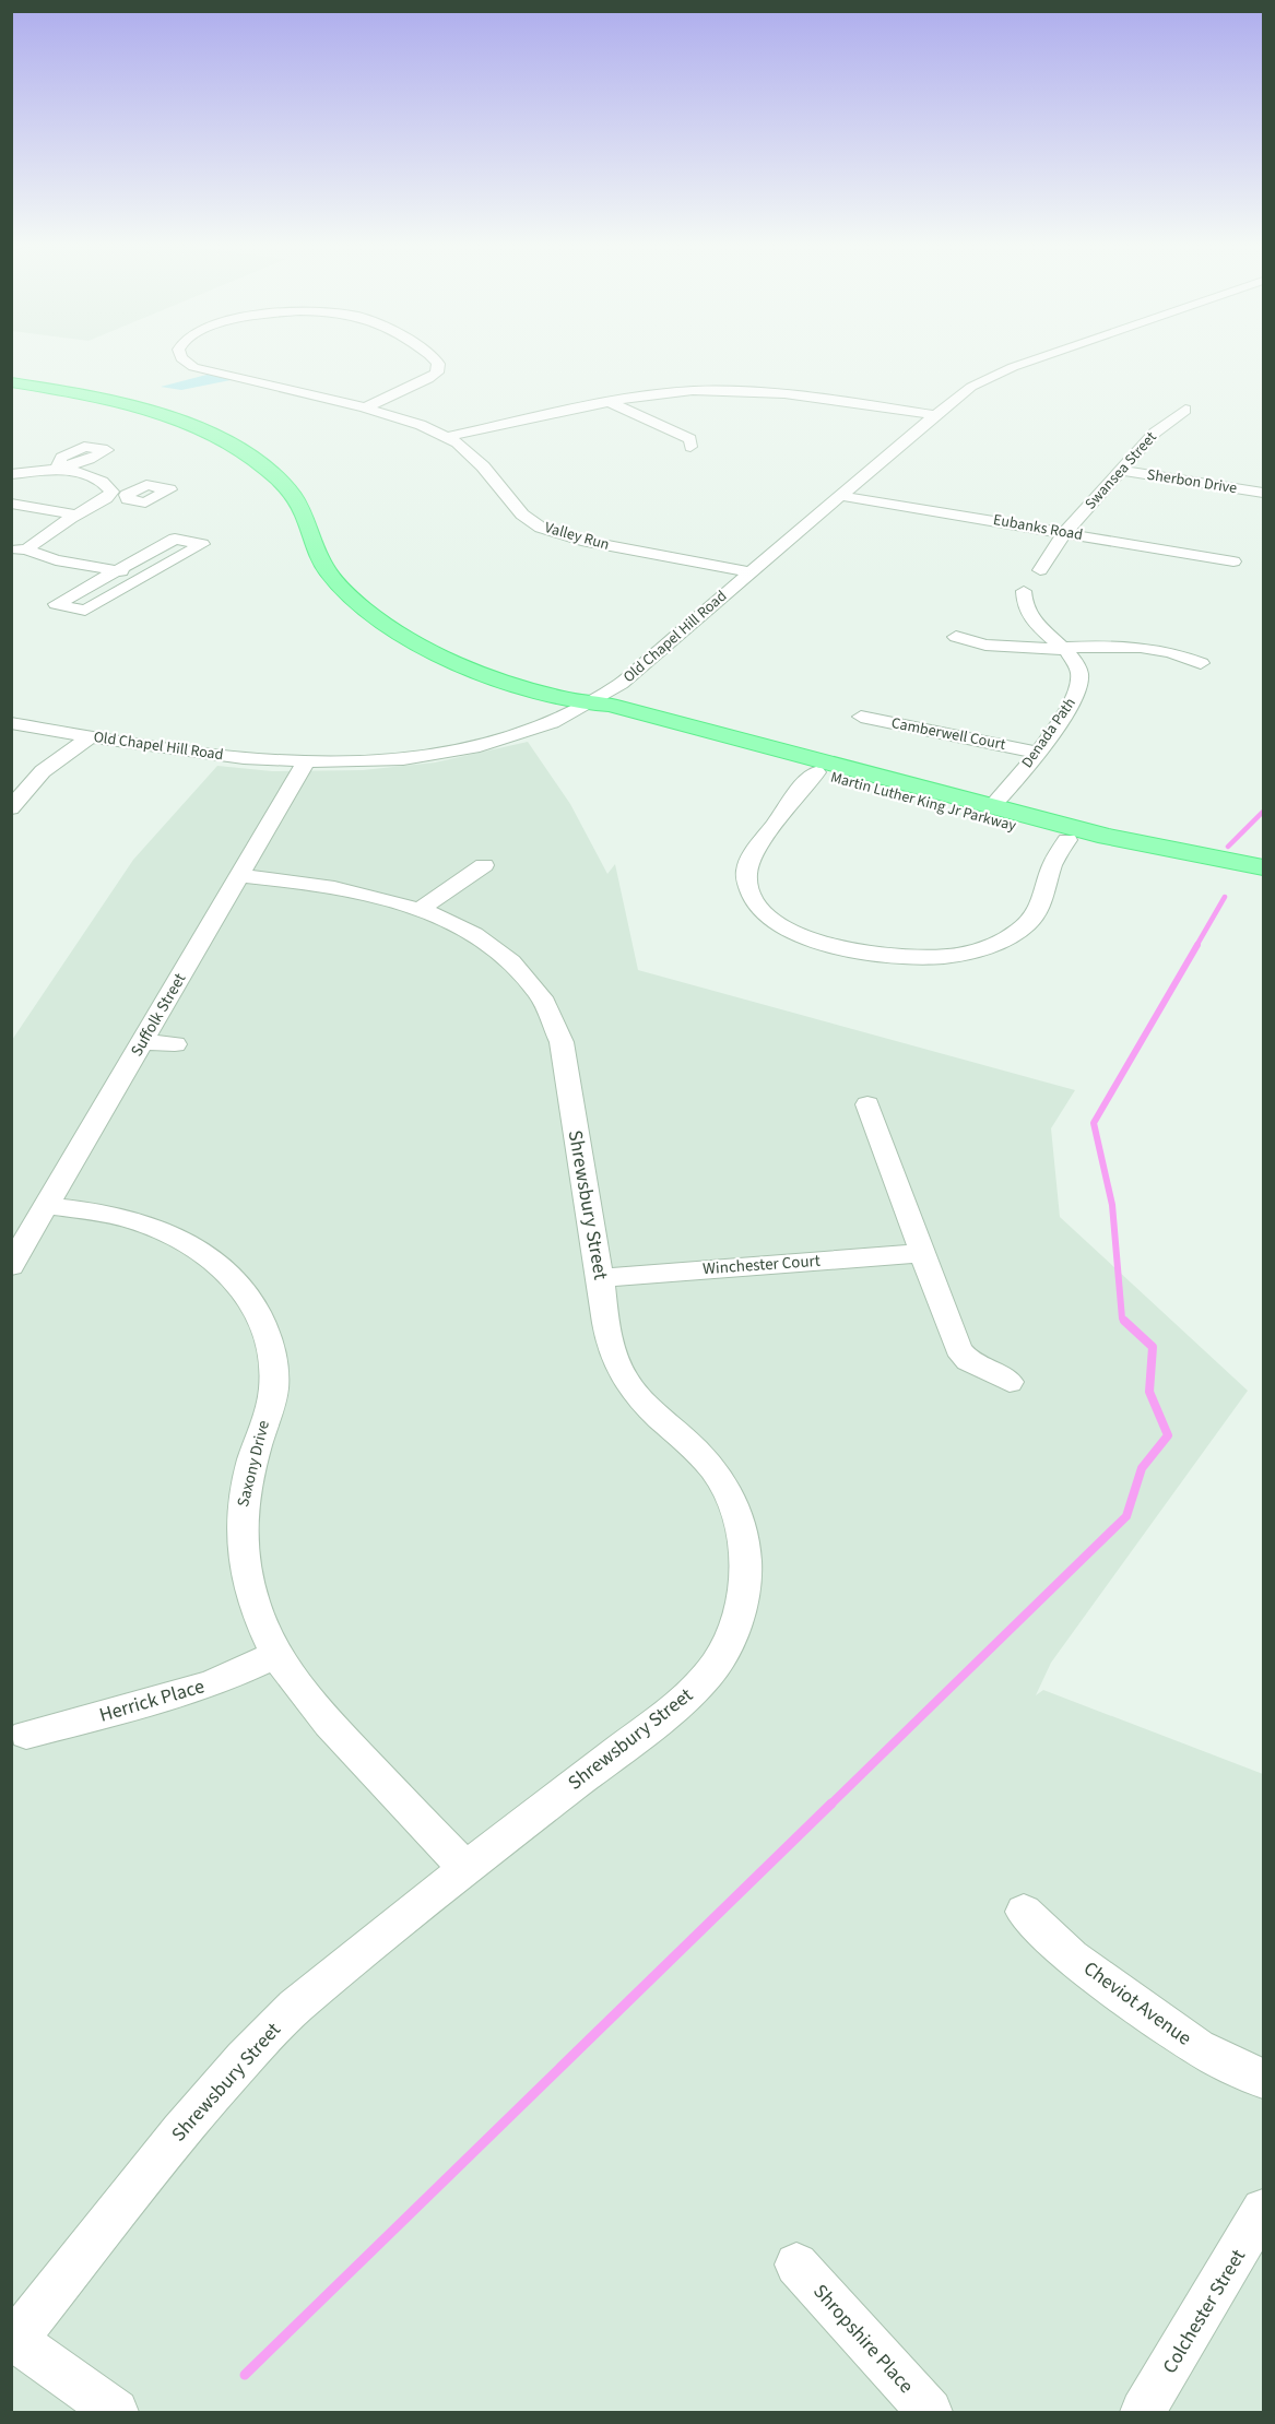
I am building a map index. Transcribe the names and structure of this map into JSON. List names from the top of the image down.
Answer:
{
  "streets": {
    "main road": ["Martin Luther King Jr Parkway"],
    "street": [
      "Swansea Street",
      "Sherbon Drive",
      "Eubanks Road",
      "Valley Run",
      "Old Chapel Hill Road",
      "Denada Path",
      "Camberwell Court",
      "Suffolk Street",
      "Shrewsbury Street",
      "Winchester Court",
      "Saxony Drive",
      "Herrick Place",
      "Cheviot Avenue",
      "Colchester Street",
      "Shropshire Place"
    ]
  },
  "crossings": [
    ["Swansea Street", "Sherbon Drive"],
    ["Swansea Street", "Eubanks Road"],
    ["Eubanks Road", "Old Chapel Hill Road"],
    ["Valley Run", "Old Chapel Hill Road"],
    ["Old Chapel Hill Road", "Martin Luther King Jr Parkway"],
    ["Old Chapel Hill Road", "Suffolk Street"],
    ["Denada Path", "Camberwell Court"],
    ["Denada Path", "Martin Luther King Jr Parkway"],
    ["Suffolk Street", "Shrewsbury Street"],
    ["Suffolk Street", "Saxony Drive"],
    ["Shrewsbury Street", "Winchester Court"],
    ["Shrewsbury Street", "Saxony Drive"],
    ["Saxony Drive", "Herrick Place"]
  ]
}
